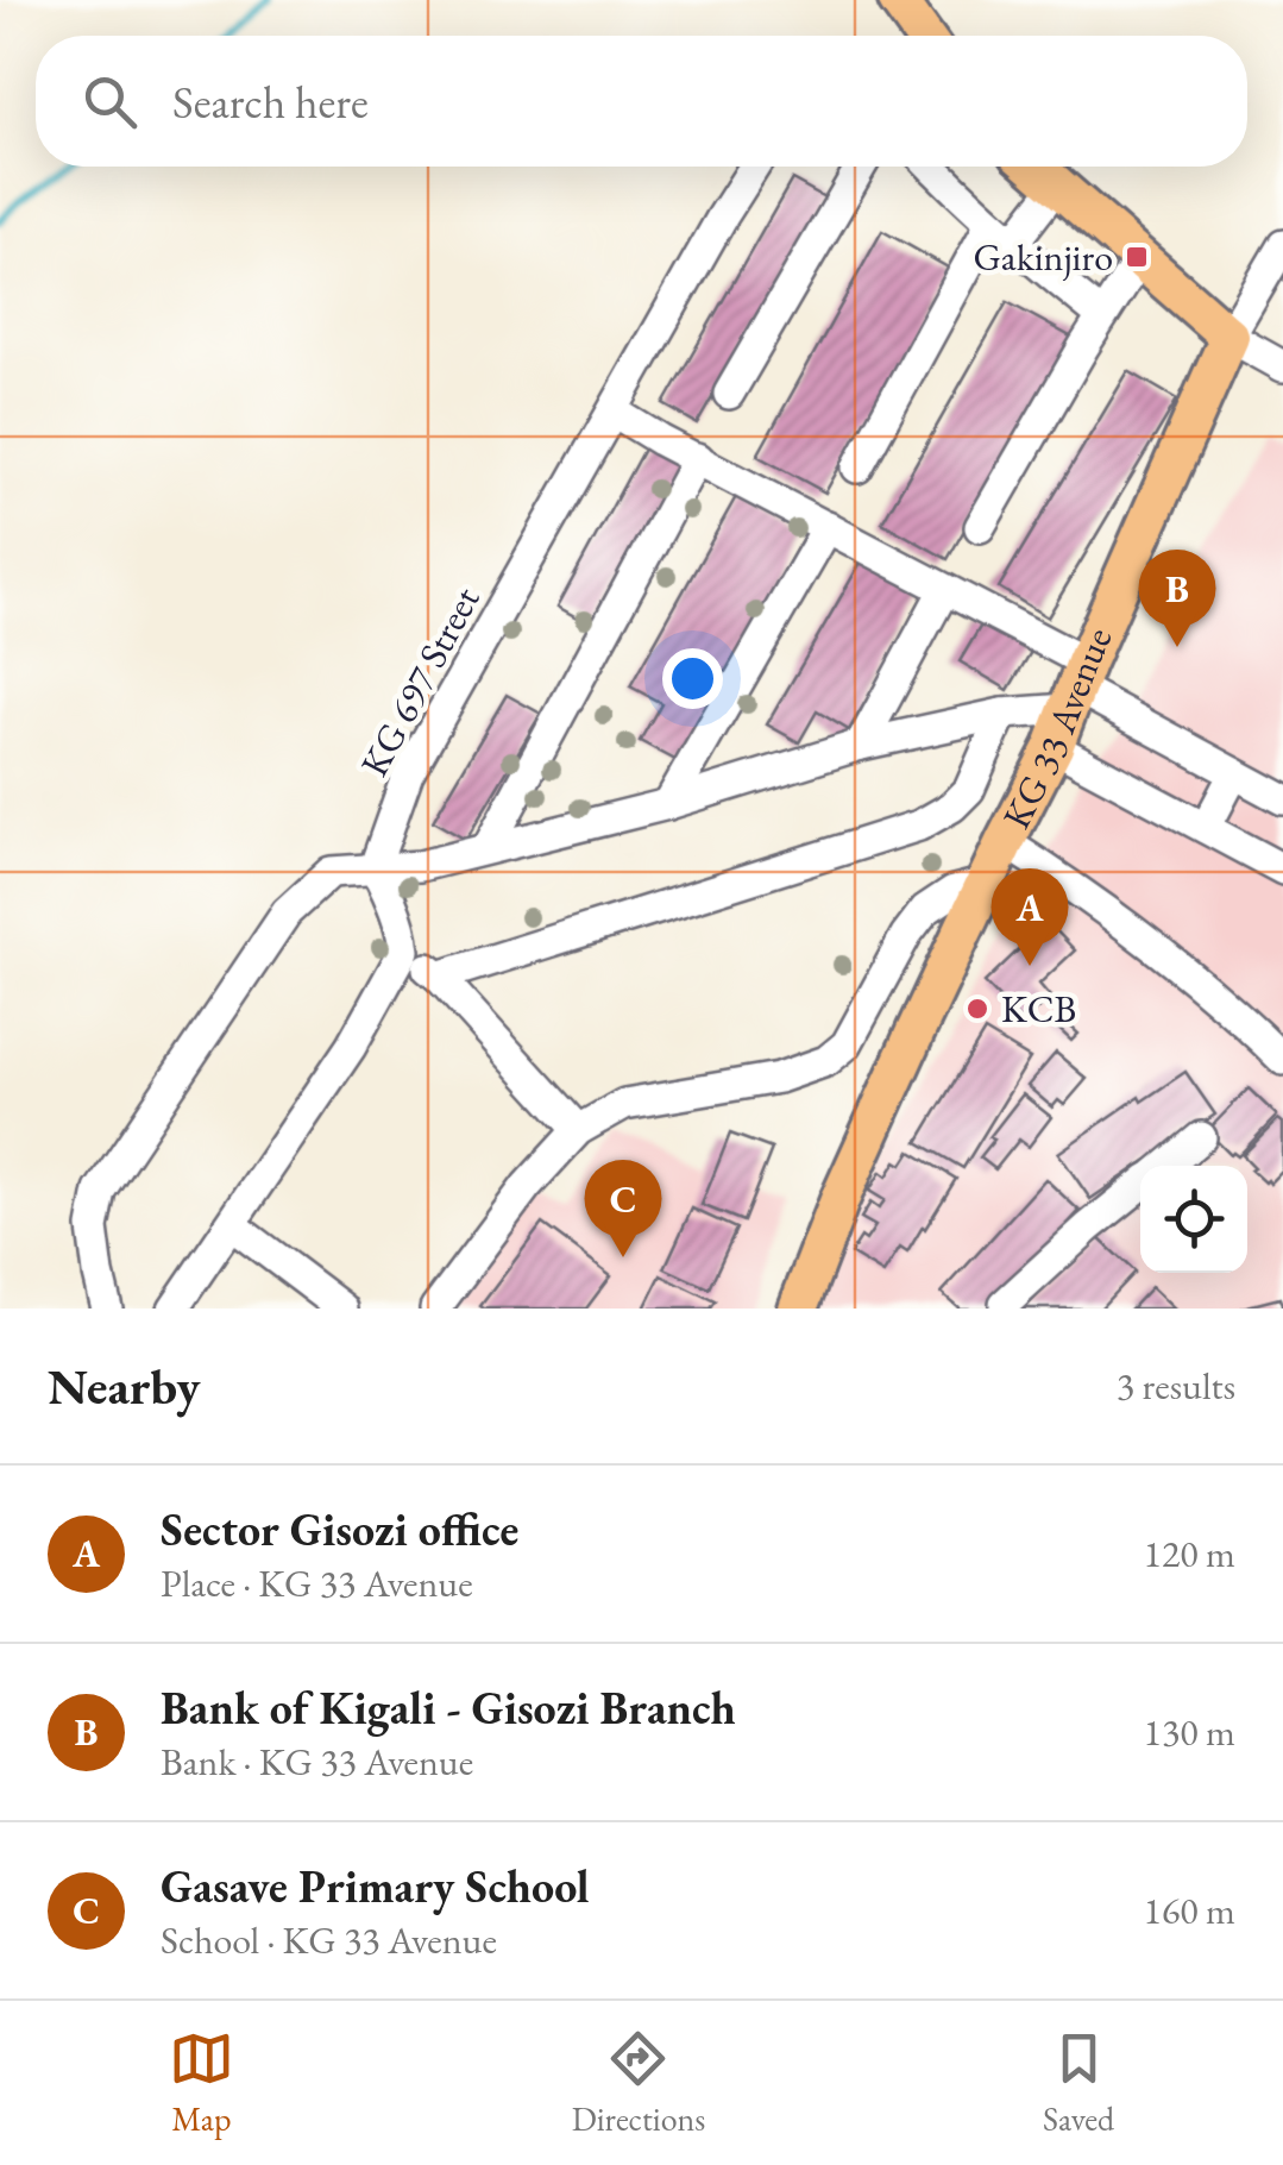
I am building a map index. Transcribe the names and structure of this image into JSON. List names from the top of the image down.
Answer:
{
  "streets": {
    "main road": ["KG 33 Avenue"],
    "street": ["KG 697 Street"]
  },
  "places": {
    "transit": ["Gakinjiro"],
    "other": ["KCB"]
  },
  "page": {
    "search": "Search here",
    "pins": ["B", "A", "C"],
    "heading": ["Nearby", "3 results"],
    "list": [
      {
        "mark": "A",
        "name": "Sector Gisozi office",
        "note": "Place · KG 33 Avenue",
        "value": "120 m"
      },
      {
        "mark": "B",
        "name": "Bank of Kigali - Gisozi Branch",
        "note": "Bank · KG 33 Avenue",
        "value": "130 m"
      },
      {
        "mark": "C",
        "name": "Gasave Primary School",
        "note": "School · KG 33 Avenue",
        "value": "160 m"
      }
    ],
    "nav": ["Map", "Directions", "Saved"]
  }
}
